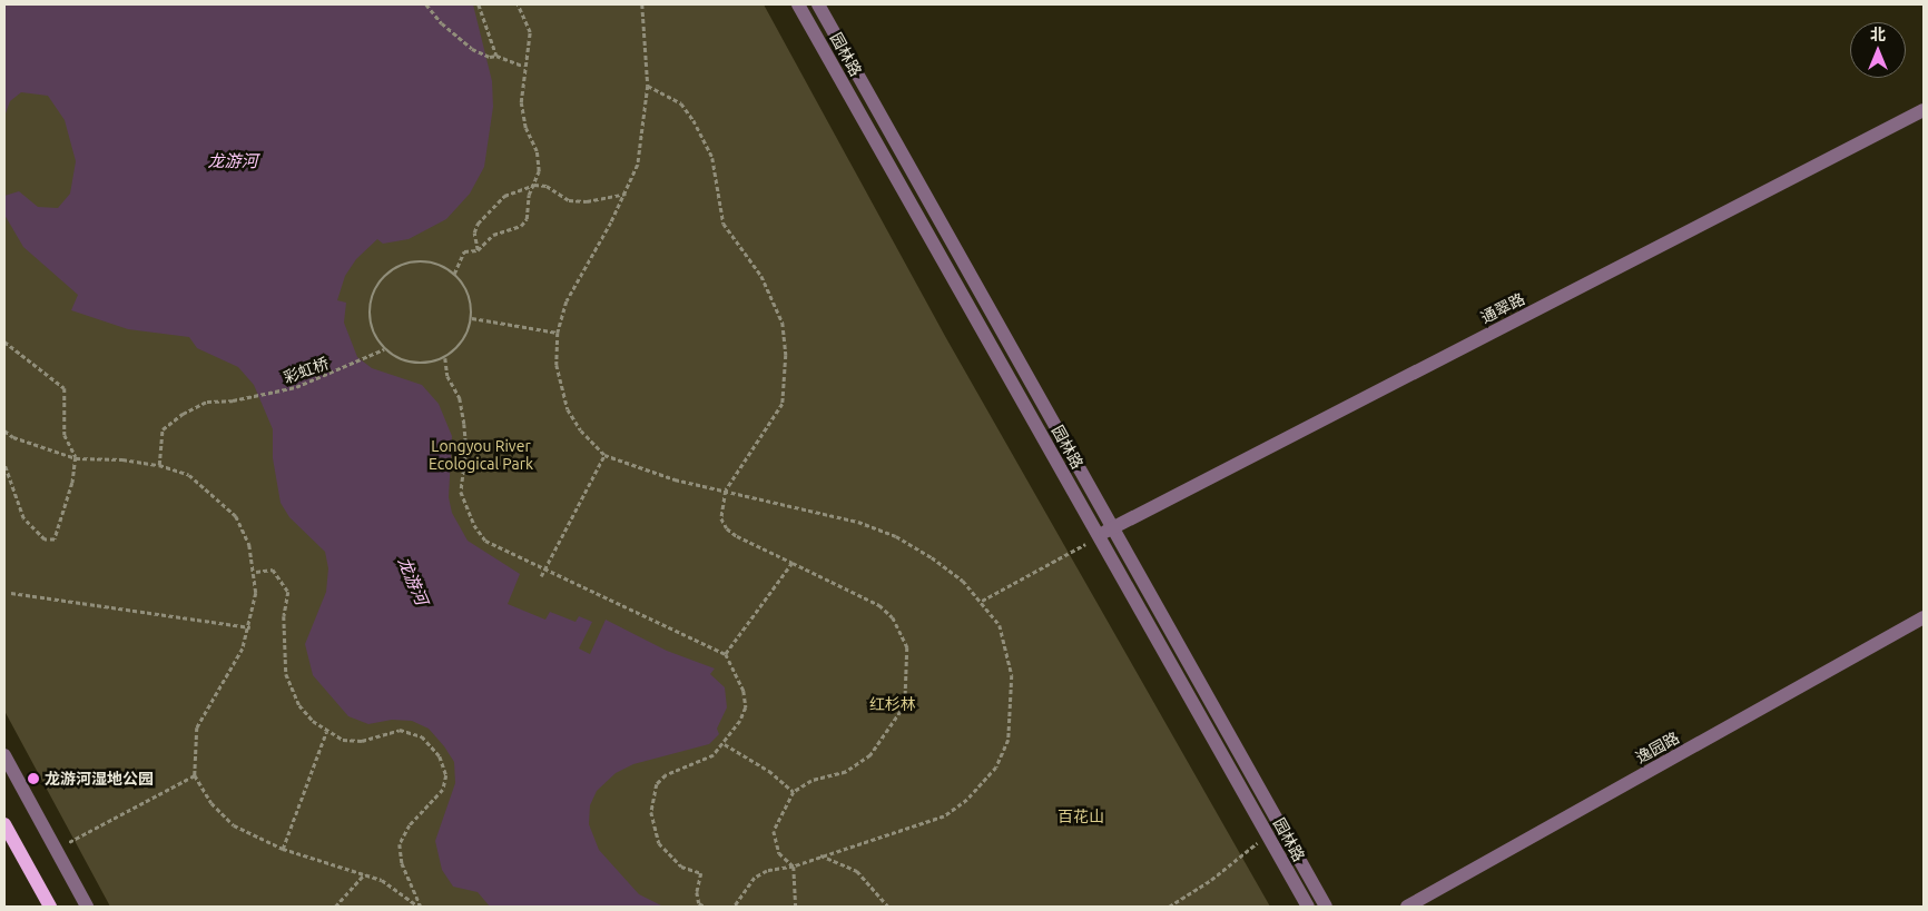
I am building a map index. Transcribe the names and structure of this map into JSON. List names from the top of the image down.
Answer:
{
  "streets": {
    "street": ["园林路", "通翠路", "逸园路"],
    "path": ["彩虹桥"]
  },
  "crossings": [
    ["园林路", "通翠路"]
  ],
  "water": ["龙游河"],
  "parks": ["Longyou River Ecological Park", "红杉林", "百花山"],
  "places": ["龙游河湿地公园"],
  "north": "top"
}
